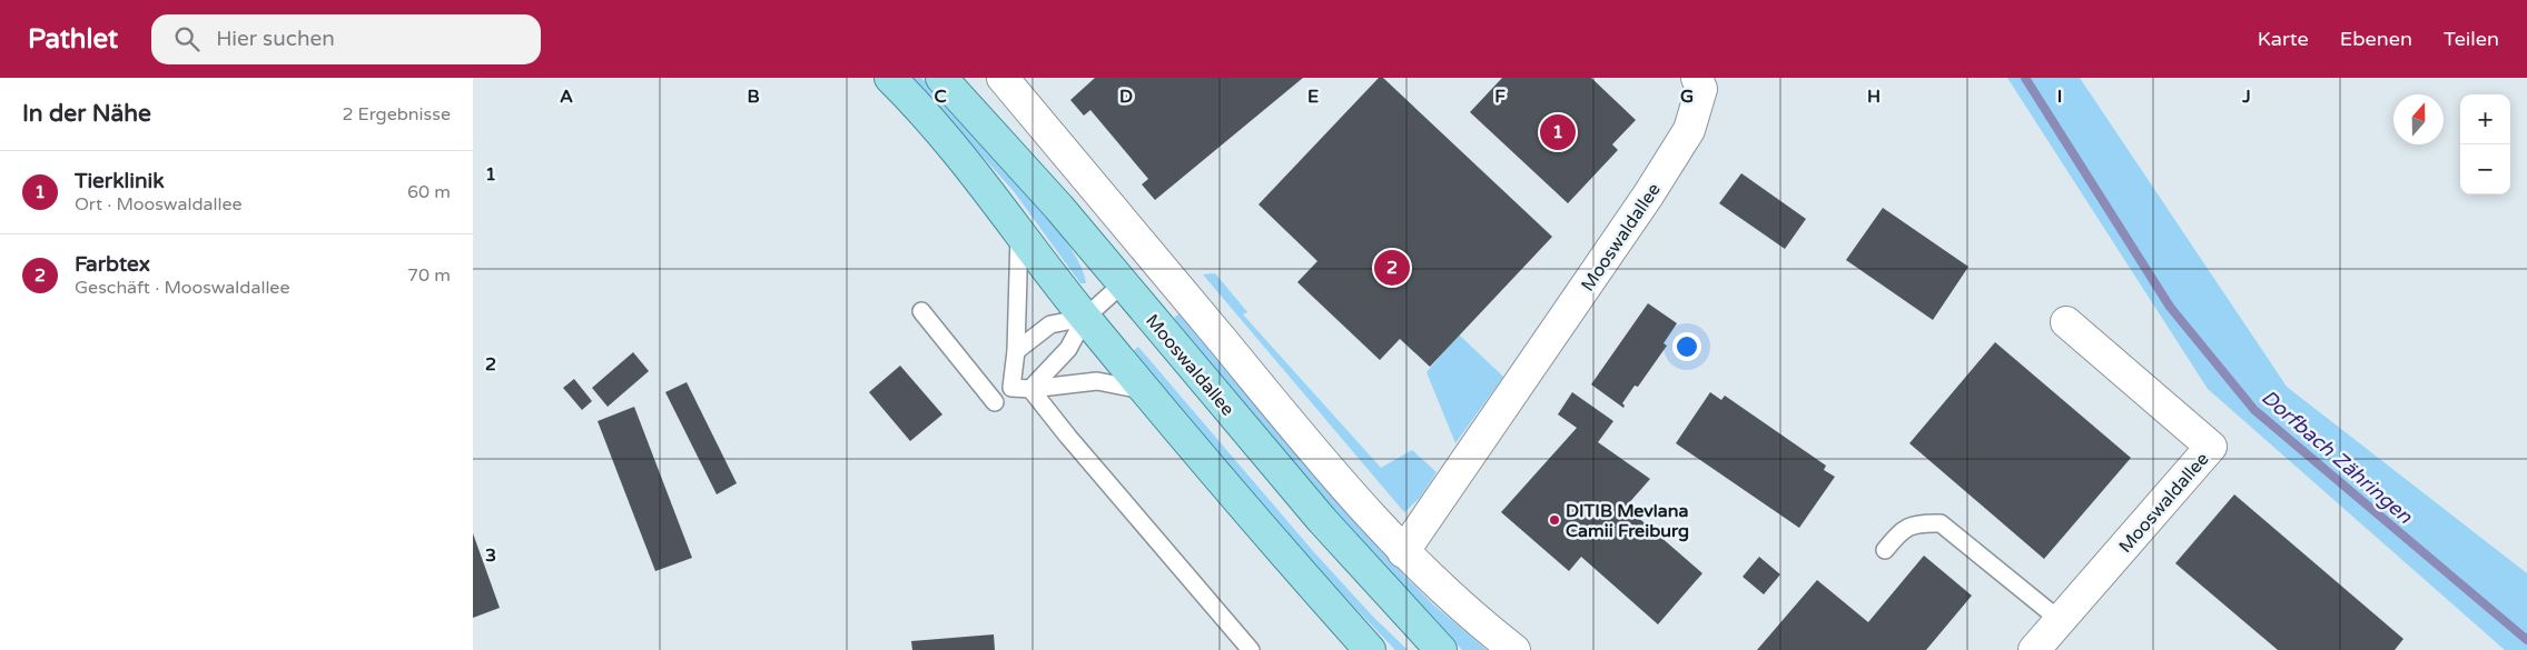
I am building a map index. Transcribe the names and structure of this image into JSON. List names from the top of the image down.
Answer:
{
  "streets": {
    "main road": ["Mooswaldallee"]
  },
  "water": ["Dorfbach Zähringen"],
  "places": ["DITIB Mevlana Camii Freiburg"],
  "north": "top",
  "page": {
    "header": "Pathlet",
    "search": "Hier suchen",
    "nav": ["Karte", "Ebenen", "Teilen"],
    "heading": ["In der Nähe", "2 Ergebnisse"],
    "map_buttons": ["+", "−"],
    "pins": ["1", "2"],
    "list": [
      {
        "mark": "1",
        "name": "Tierklinik",
        "note": "Ort · Mooswaldallee",
        "value": "60 m"
      },
      {
        "mark": "2",
        "name": "Farbtex",
        "note": "Geschäft · Mooswaldallee",
        "value": "70 m"
      }
    ]
  },
  "grid": {
    "columns": [
      "A",
      "B",
      "C",
      "D",
      "E",
      "F",
      "G",
      "H",
      "I",
      "J"
    ],
    "rows": ["1", "2", "3"]
  }
}
